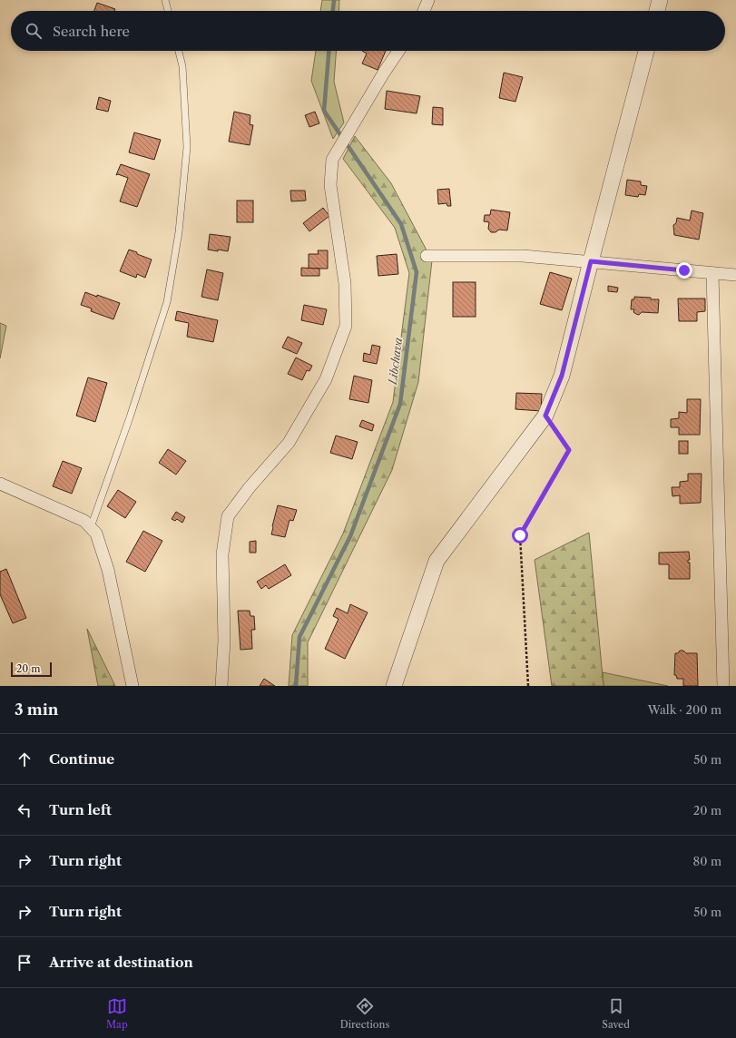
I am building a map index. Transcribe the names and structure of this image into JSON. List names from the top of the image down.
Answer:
{
  "water": ["Libchava"],
  "scale_bar": "20 m",
  "page": {
    "search": "Search here",
    "scale": "20 m",
    "heading": ["3 min", "Walk · 200 m"],
    "list": [
      ["Continue", "50 m"],
      ["Turn left", "20 m"],
      ["Turn right", "80 m"],
      ["Turn right", "50 m"],
      "Arrive at destination"
    ],
    "nav": ["Map", "Directions", "Saved"]
  }
}
